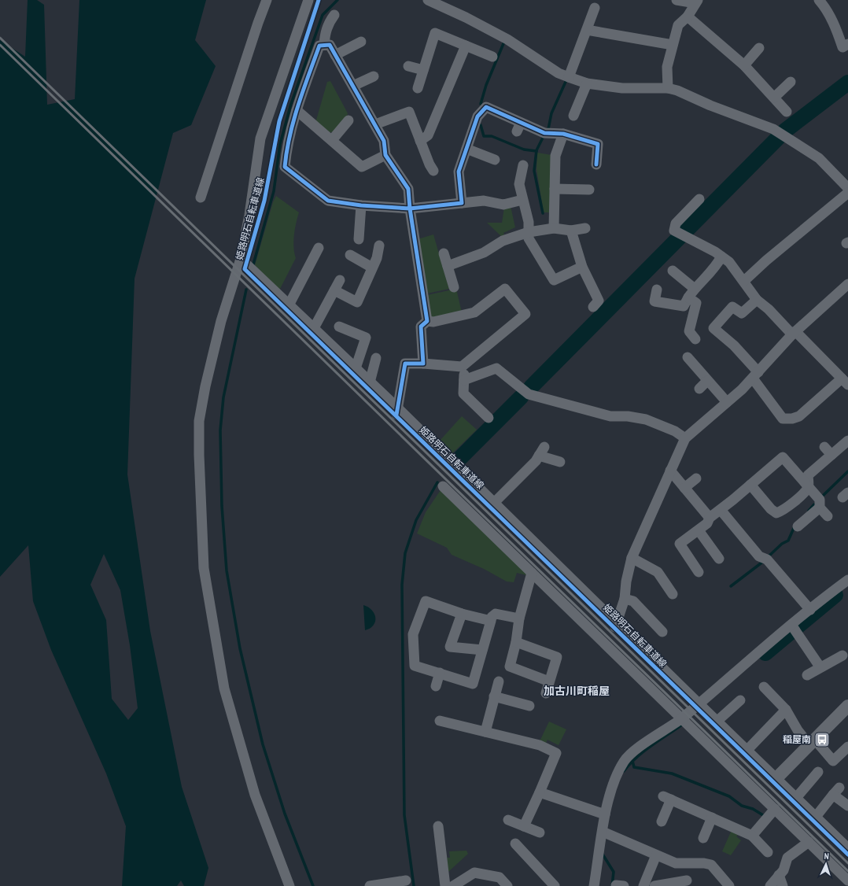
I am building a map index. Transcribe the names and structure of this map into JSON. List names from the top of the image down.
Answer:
{
  "streets": {
    "cycle path": ["姫路明石自転車道線"]
  },
  "districts": ["加古川町稲屋"],
  "places": {
    "bus stop": ["稲屋南"]
  },
  "north": "top"
}
